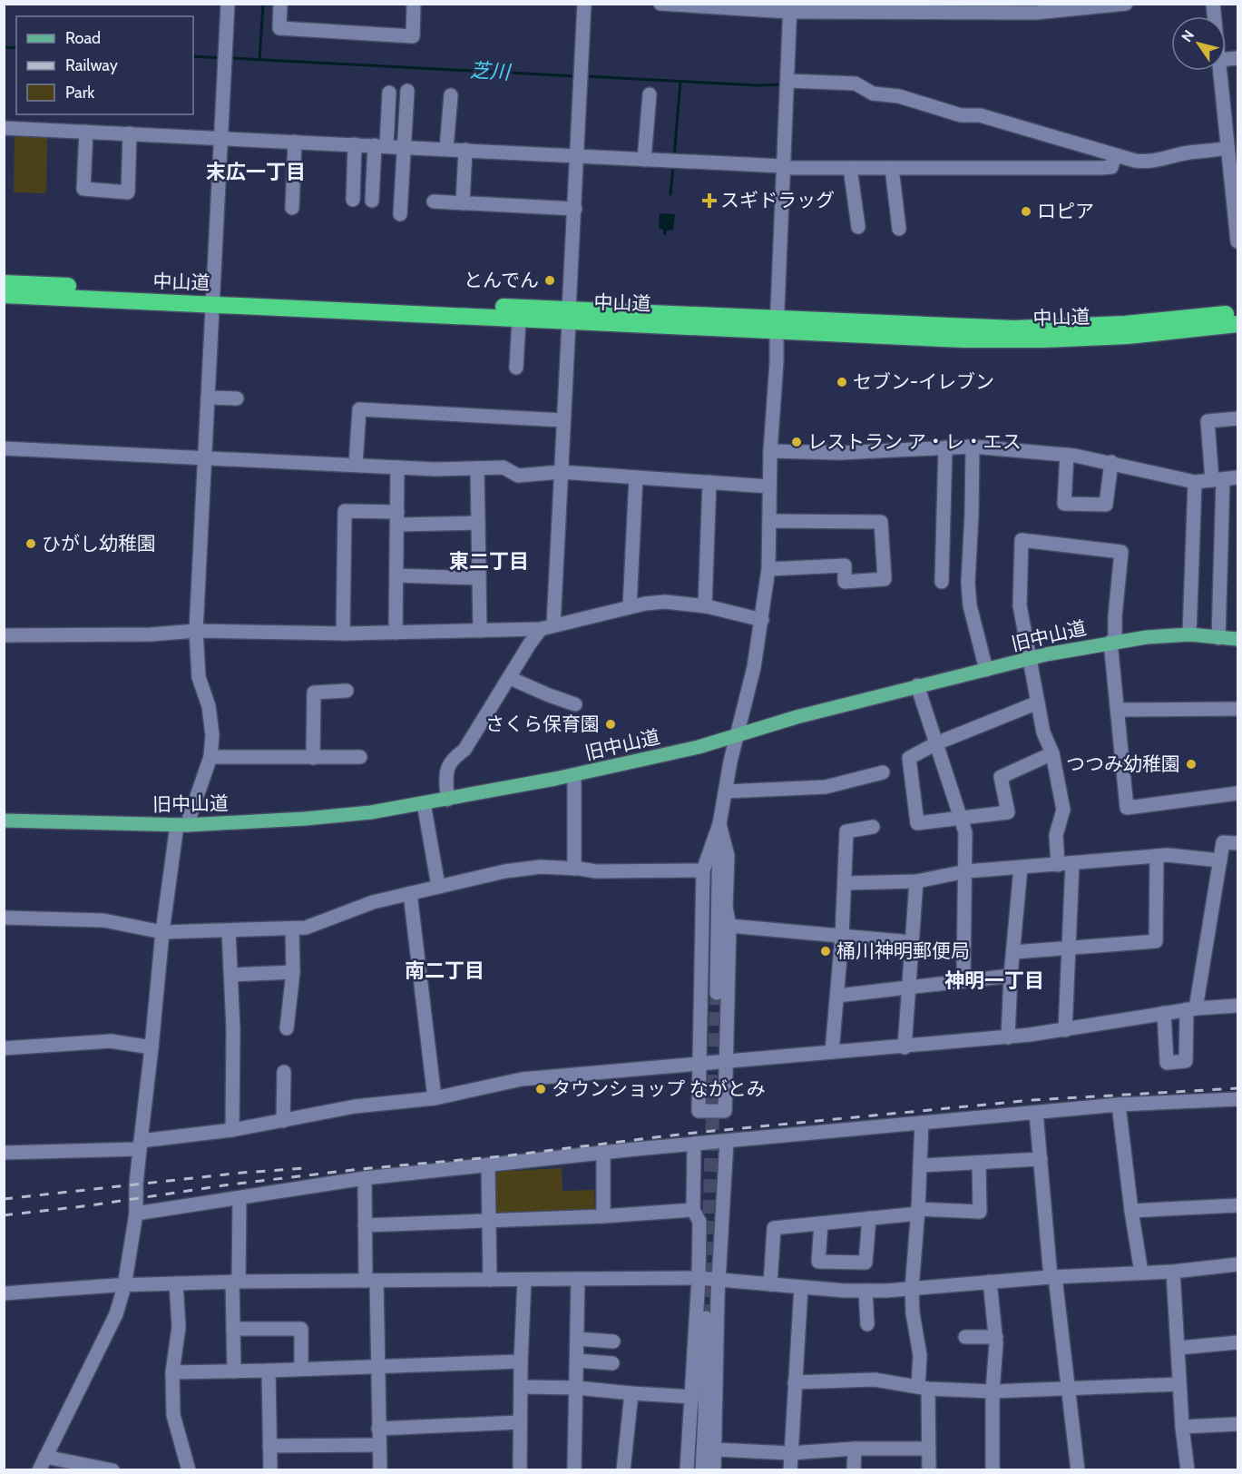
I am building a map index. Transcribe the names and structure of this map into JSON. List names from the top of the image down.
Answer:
{
  "streets": {
    "highway": ["中山道"],
    "main road": ["旧中山道"]
  },
  "districts": [
    "末広一丁目",
    "東二丁目",
    "南二丁目",
    "神明一丁目"
  ],
  "water": ["芝川"],
  "places": {
    "health": ["スギドラッグ"],
    "other": [
      "ロピア",
      "とんでん",
      "セブン-イレブン",
      "レストラン ア・レ・エス",
      "ひがし幼稚園",
      "さくら保育園",
      "つつみ幼稚園",
      "桶川神明郵便局",
      "タウンショップ ながとみ"
    ]
  },
  "legend": ["Road", "Railway", "Park"],
  "north": "top left"
}
